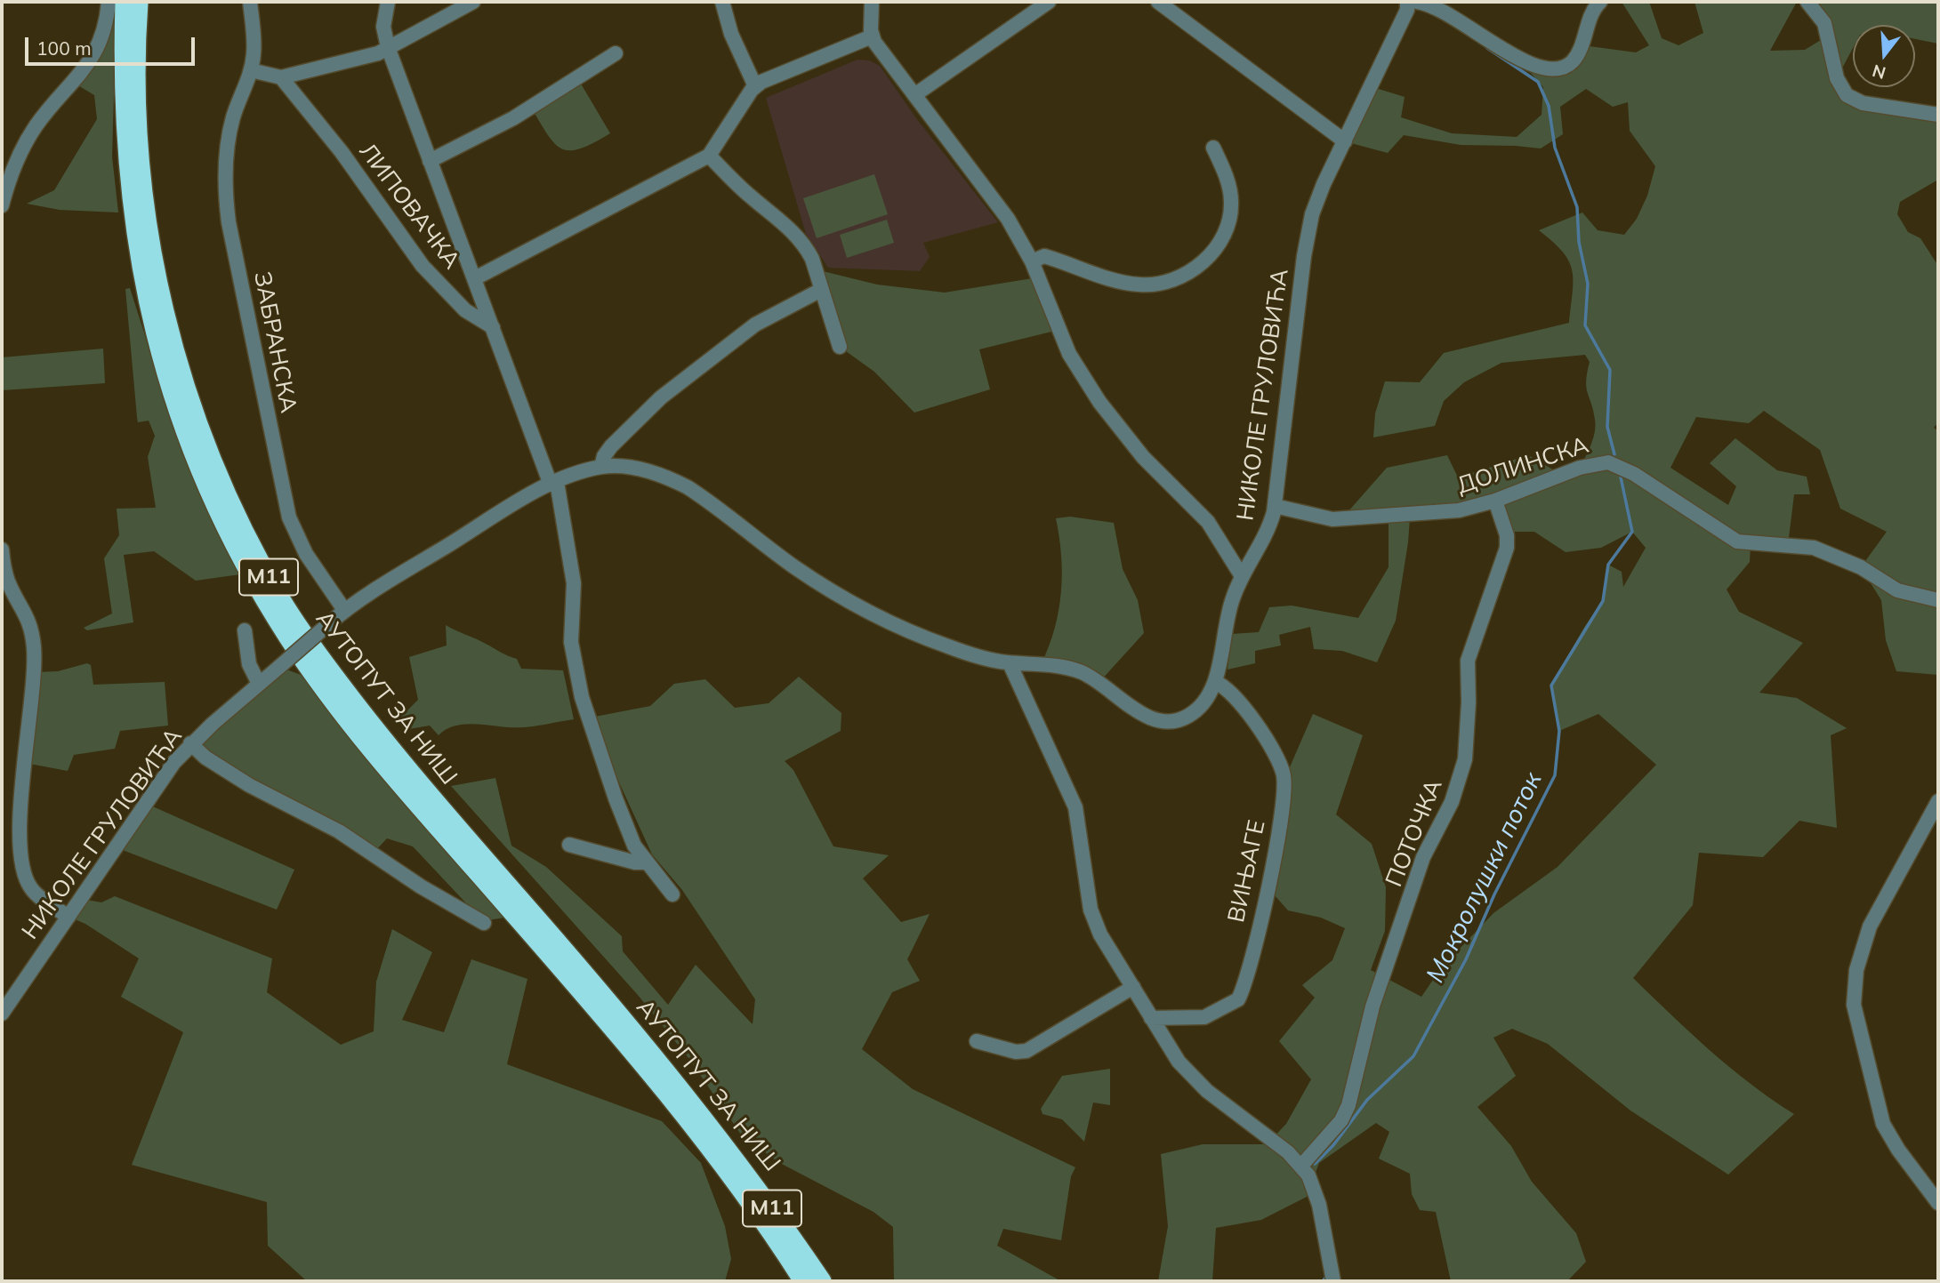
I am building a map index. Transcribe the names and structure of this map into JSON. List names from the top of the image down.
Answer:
{
  "streets": {
    "highway": ["M11", "АУТОПУТ ЗА НИШ"],
    "street": [
      "ЛИПОВАЧКА",
      "ЗАБРАНСКА",
      "НИКОЛЕ ГРУЛОВИЋА",
      "ДОЛИНСКА",
      "ПОТОЧКА",
      "ВИЊАГЕ"
    ]
  },
  "crossings": [
    ["ЗАБРАНСКА", "НИКОЛЕ ГРУЛОВИЋА"],
    ["НИКОЛЕ ГРУЛОВИЋА", "ДОЛИНСКА"],
    ["НИКОЛЕ ГРУЛОВИЋА", "ВИЊАГЕ"],
    ["ДОЛИНСКА", "ПОТОЧКА"]
  ],
  "water": ["Мокролушки поток"],
  "scale_bar": "100 m",
  "north": "bottom"
}
